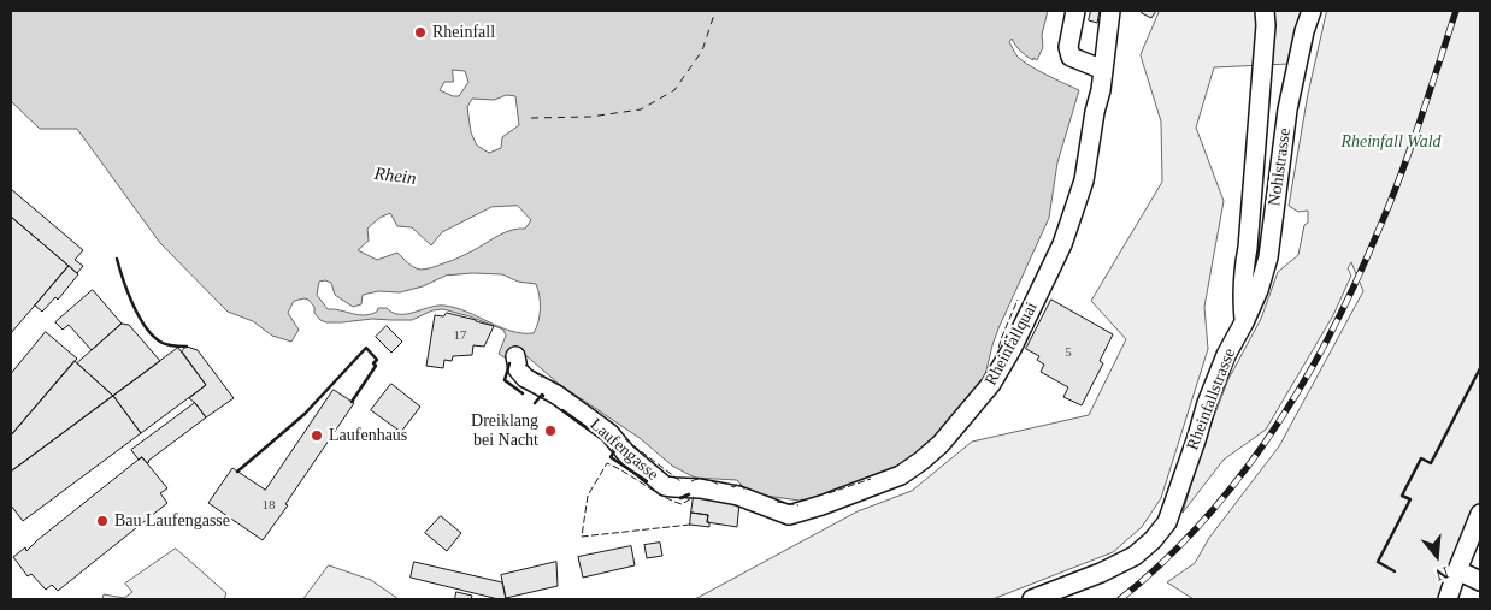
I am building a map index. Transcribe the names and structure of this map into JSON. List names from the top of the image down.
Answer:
{
  "streets": {
    "street": [
      "Nohlstrasse",
      "Rheinfallquai",
      "Rheinfallstrasse",
      "Laufengasse"
    ]
  },
  "crossings": [
    ["Nohlstrasse", "Rheinfallstrasse"],
    ["Rheinfallquai", "Laufengasse"]
  ],
  "water": ["Rhein"],
  "parks": ["Rheinfall Wald"],
  "places": [
    "Rheinfall",
    "Dreiklang bei Nacht",
    "Laufenhaus",
    "Bau Laufengasse"
  ],
  "house_numbers": ["17", "5", "18"],
  "north": "bottom"
}
